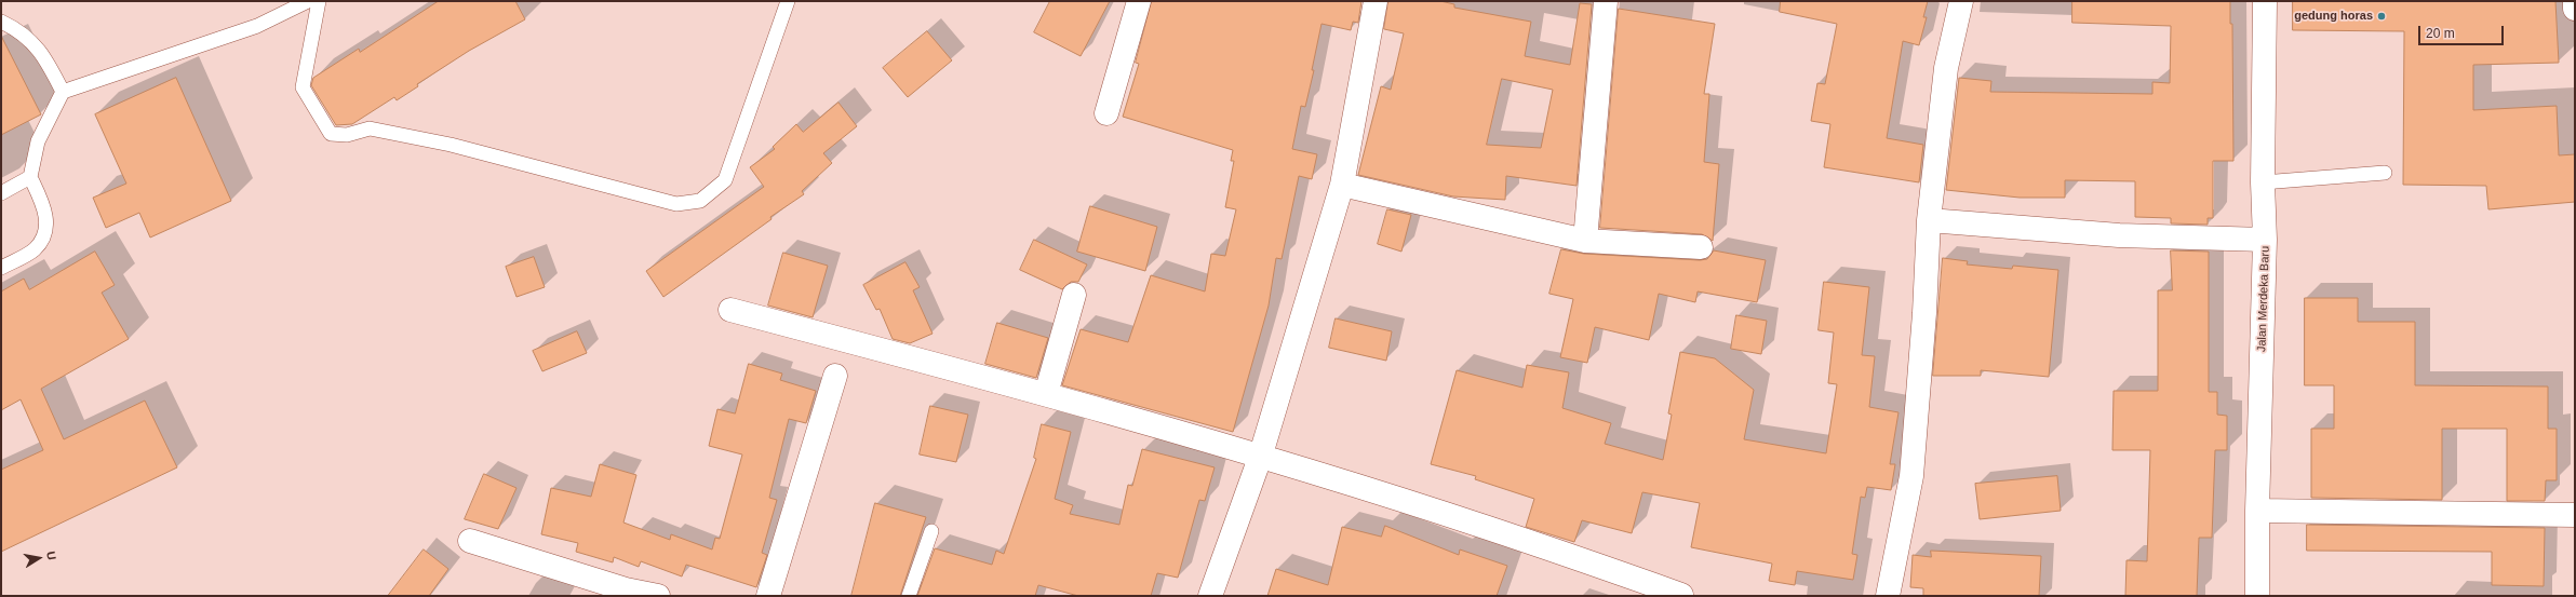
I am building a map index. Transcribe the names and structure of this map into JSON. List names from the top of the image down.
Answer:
{
  "streets": {
    "street": ["Jalan Merdeka Baru"]
  },
  "places": ["gedung horas"],
  "scale_bar": "20 m",
  "north": "right"
}
